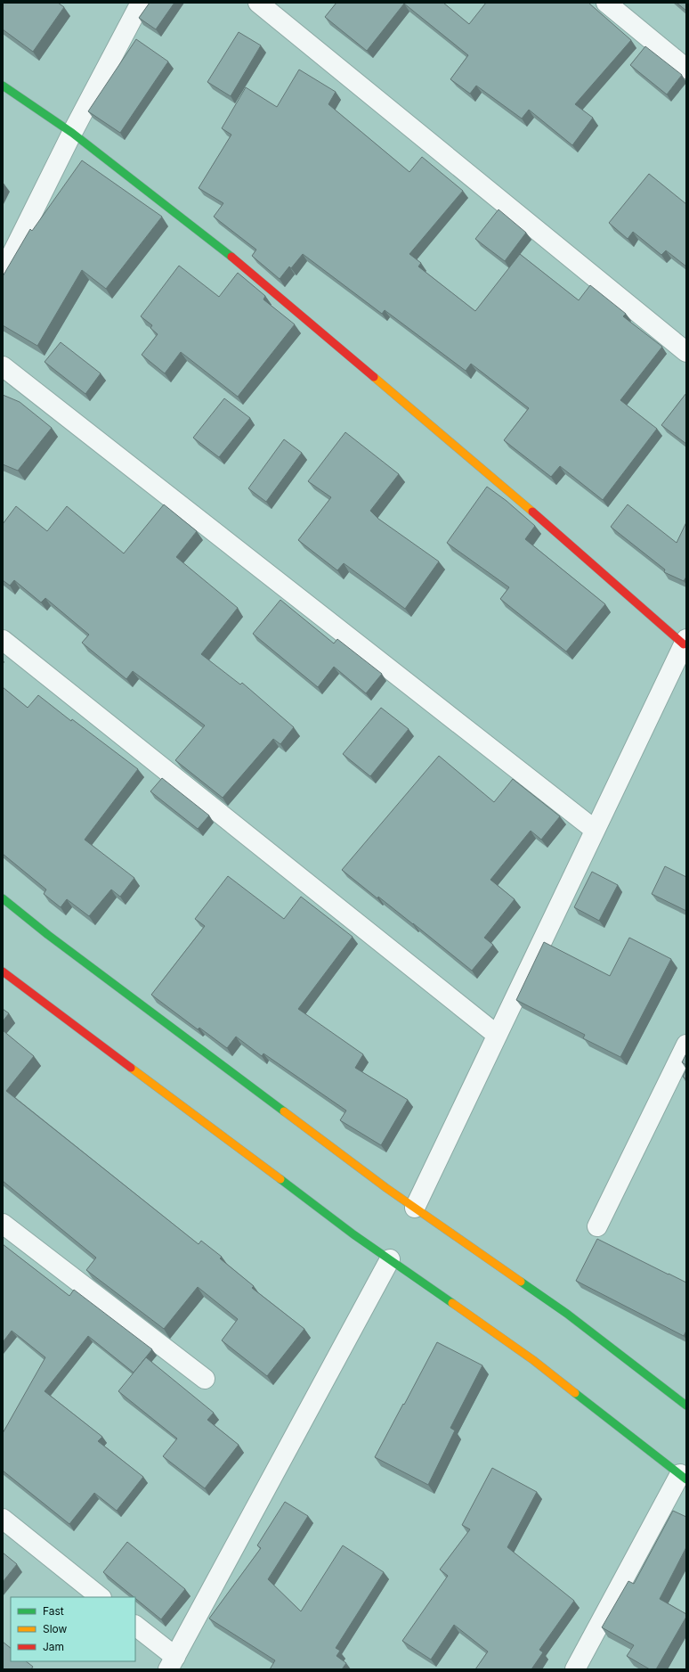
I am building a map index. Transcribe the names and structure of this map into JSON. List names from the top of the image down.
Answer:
{
  "legend": ["Fast", "Slow", "Jam"]
}
